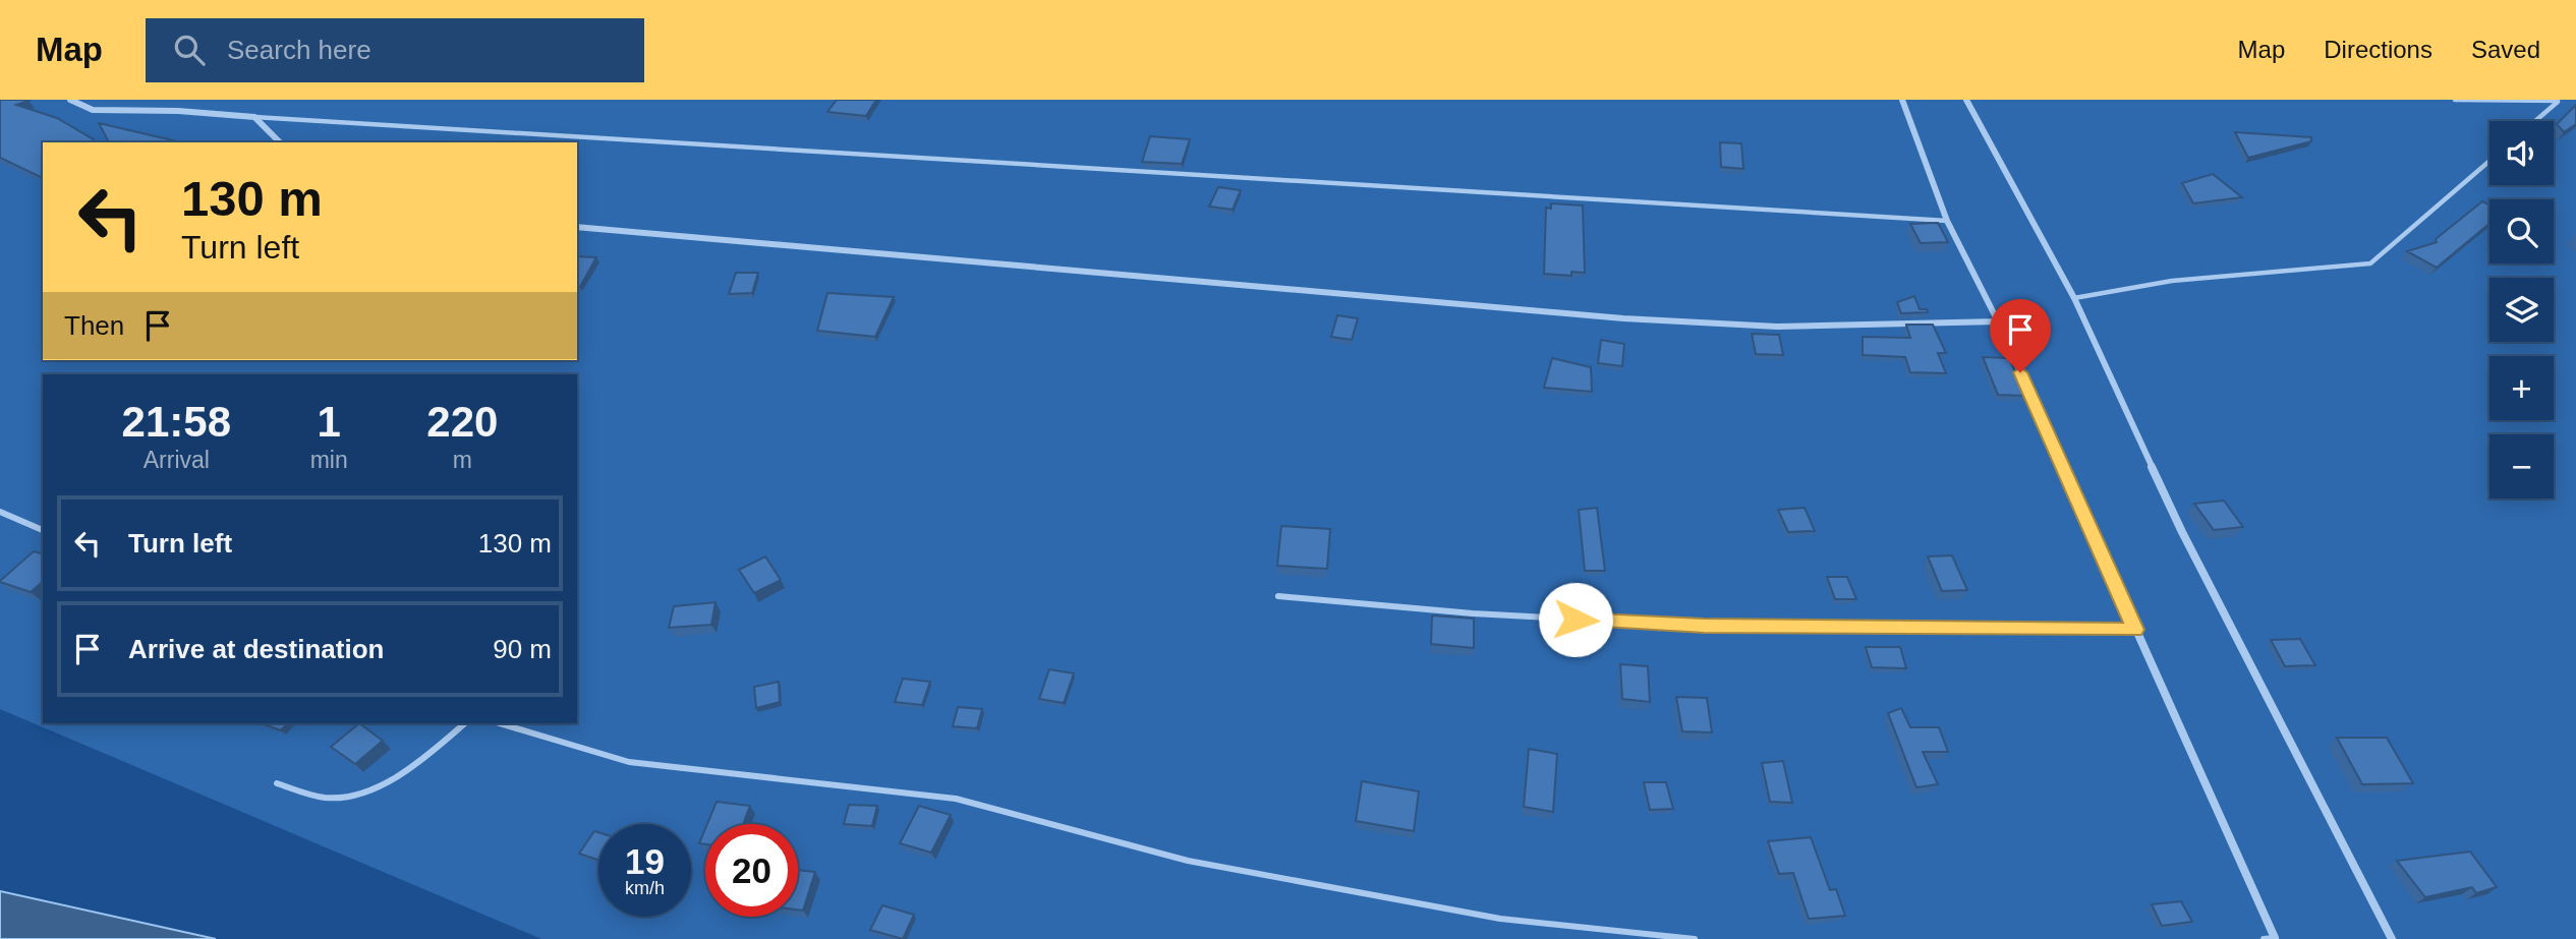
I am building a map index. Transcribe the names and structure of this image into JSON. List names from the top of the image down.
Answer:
{
  "page": {
    "header": "Map",
    "search": "Search here",
    "nav": ["Map", "Directions", "Saved"],
    "map_buttons": ["+", "−"],
    "turn": ["130 m", "Turn left"],
    "then": "Then",
    "eta": [
      "21:58",
      "Arrival",
      "1",
      "min",
      "220",
      "m"
    ],
    "list": [
      {
        "name": "Turn left",
        "value": "130 m"
      },
      {
        "name": "Arrive at destination",
        "value": "90 m"
      }
    ],
    "speed": "19 km/h",
    "limit": "20"
  }
}
